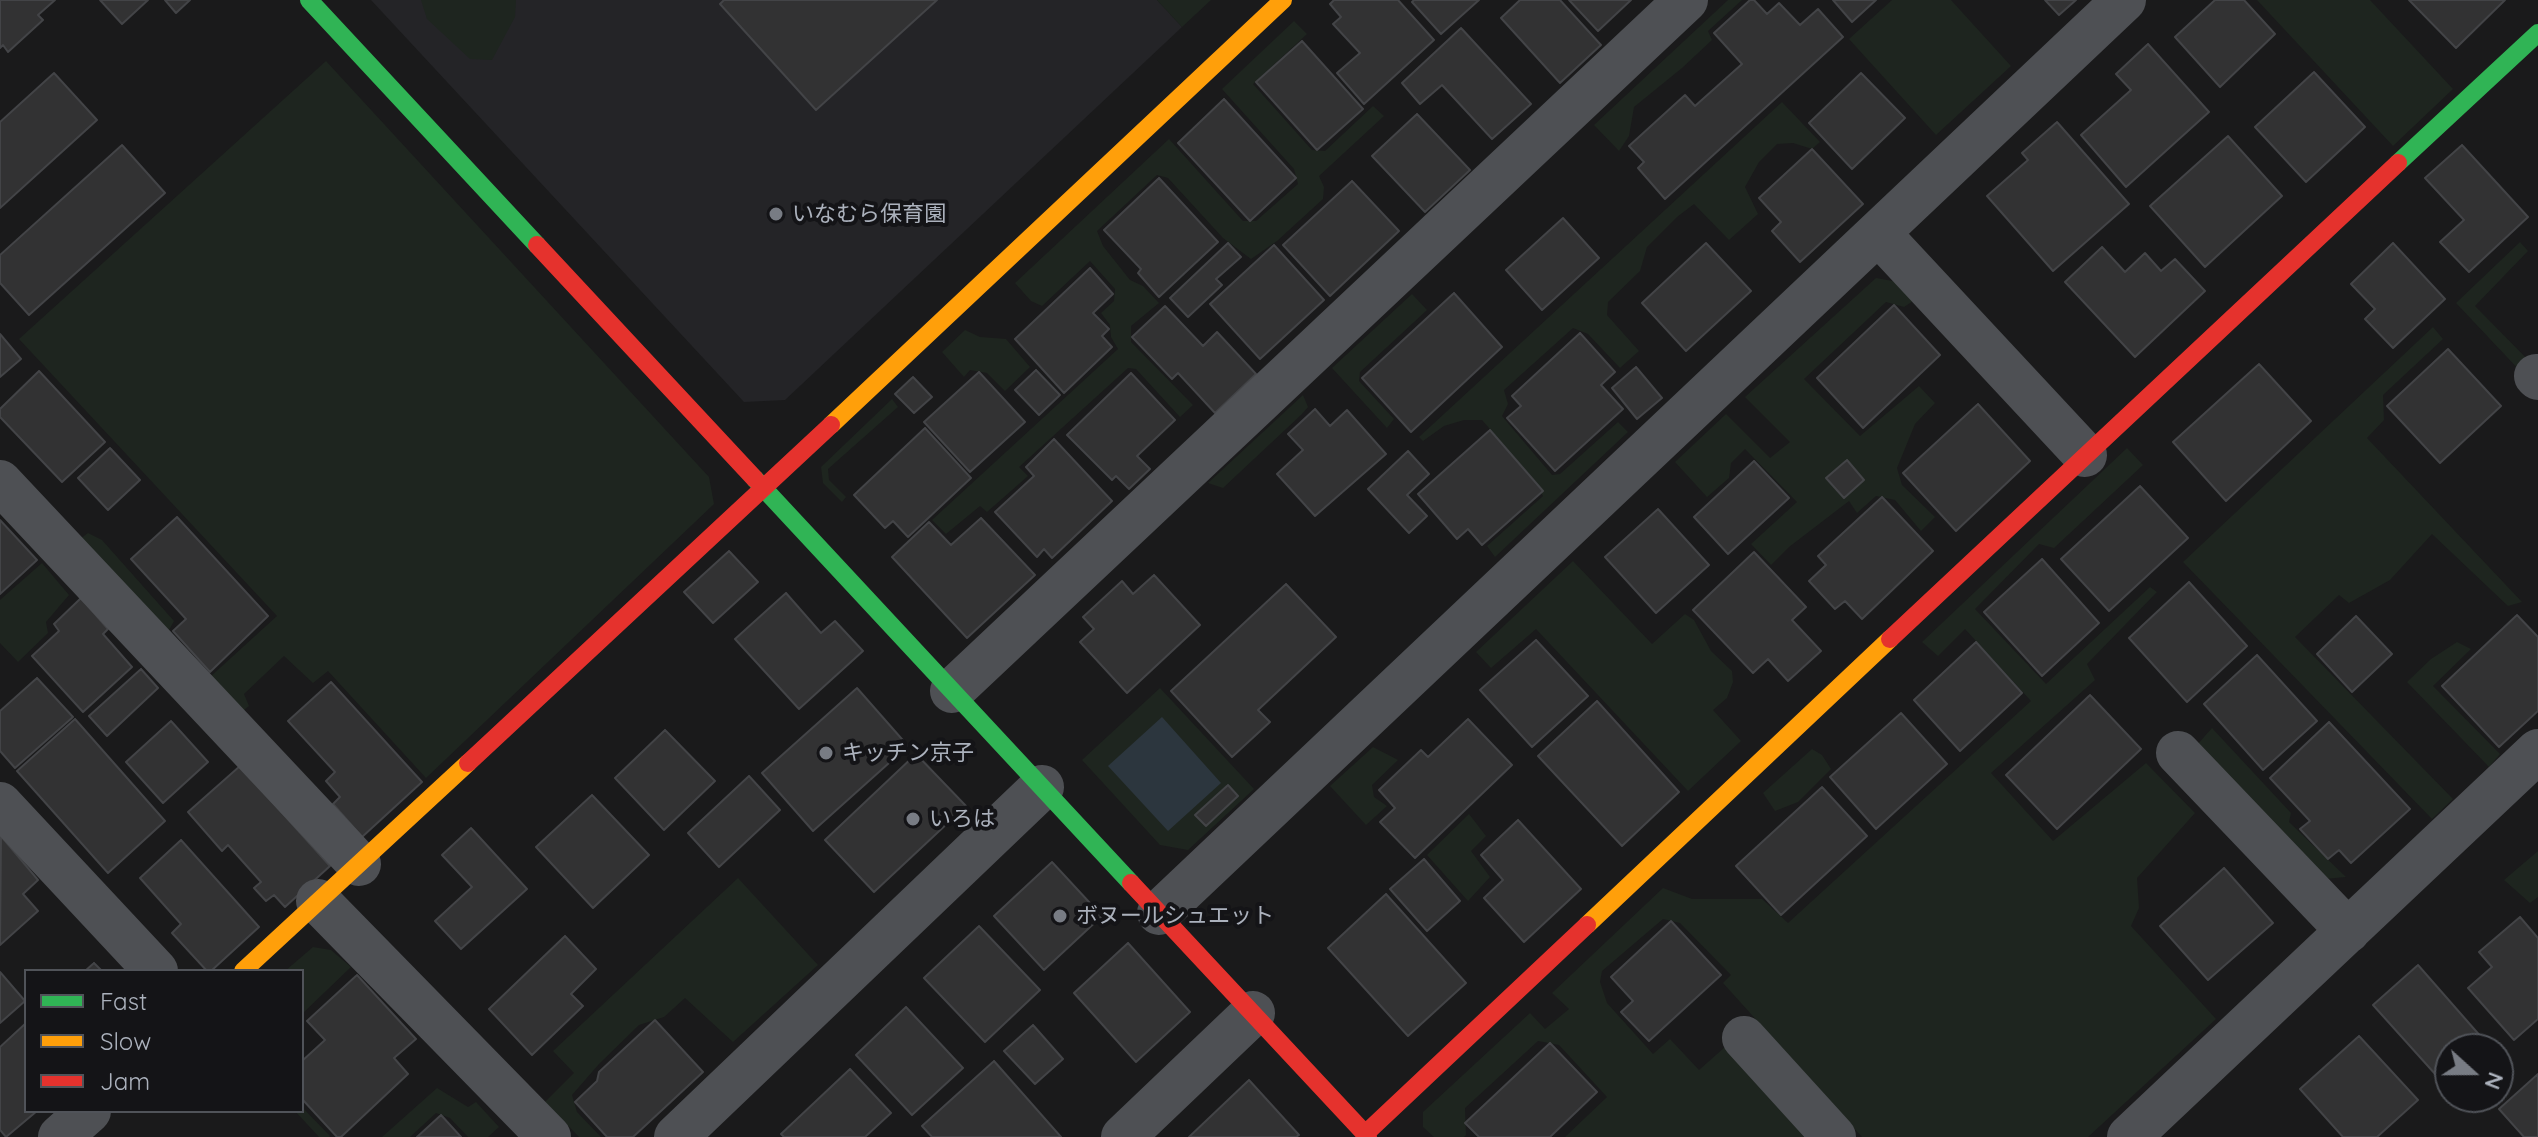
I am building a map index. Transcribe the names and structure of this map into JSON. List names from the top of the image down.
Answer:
{
  "places": [
    "いなむら保育園",
    "キッチン京子",
    "いろは",
    "ボヌールシュエット"
  ],
  "legend": ["Fast", "Slow", "Jam"],
  "north": "right"
}
